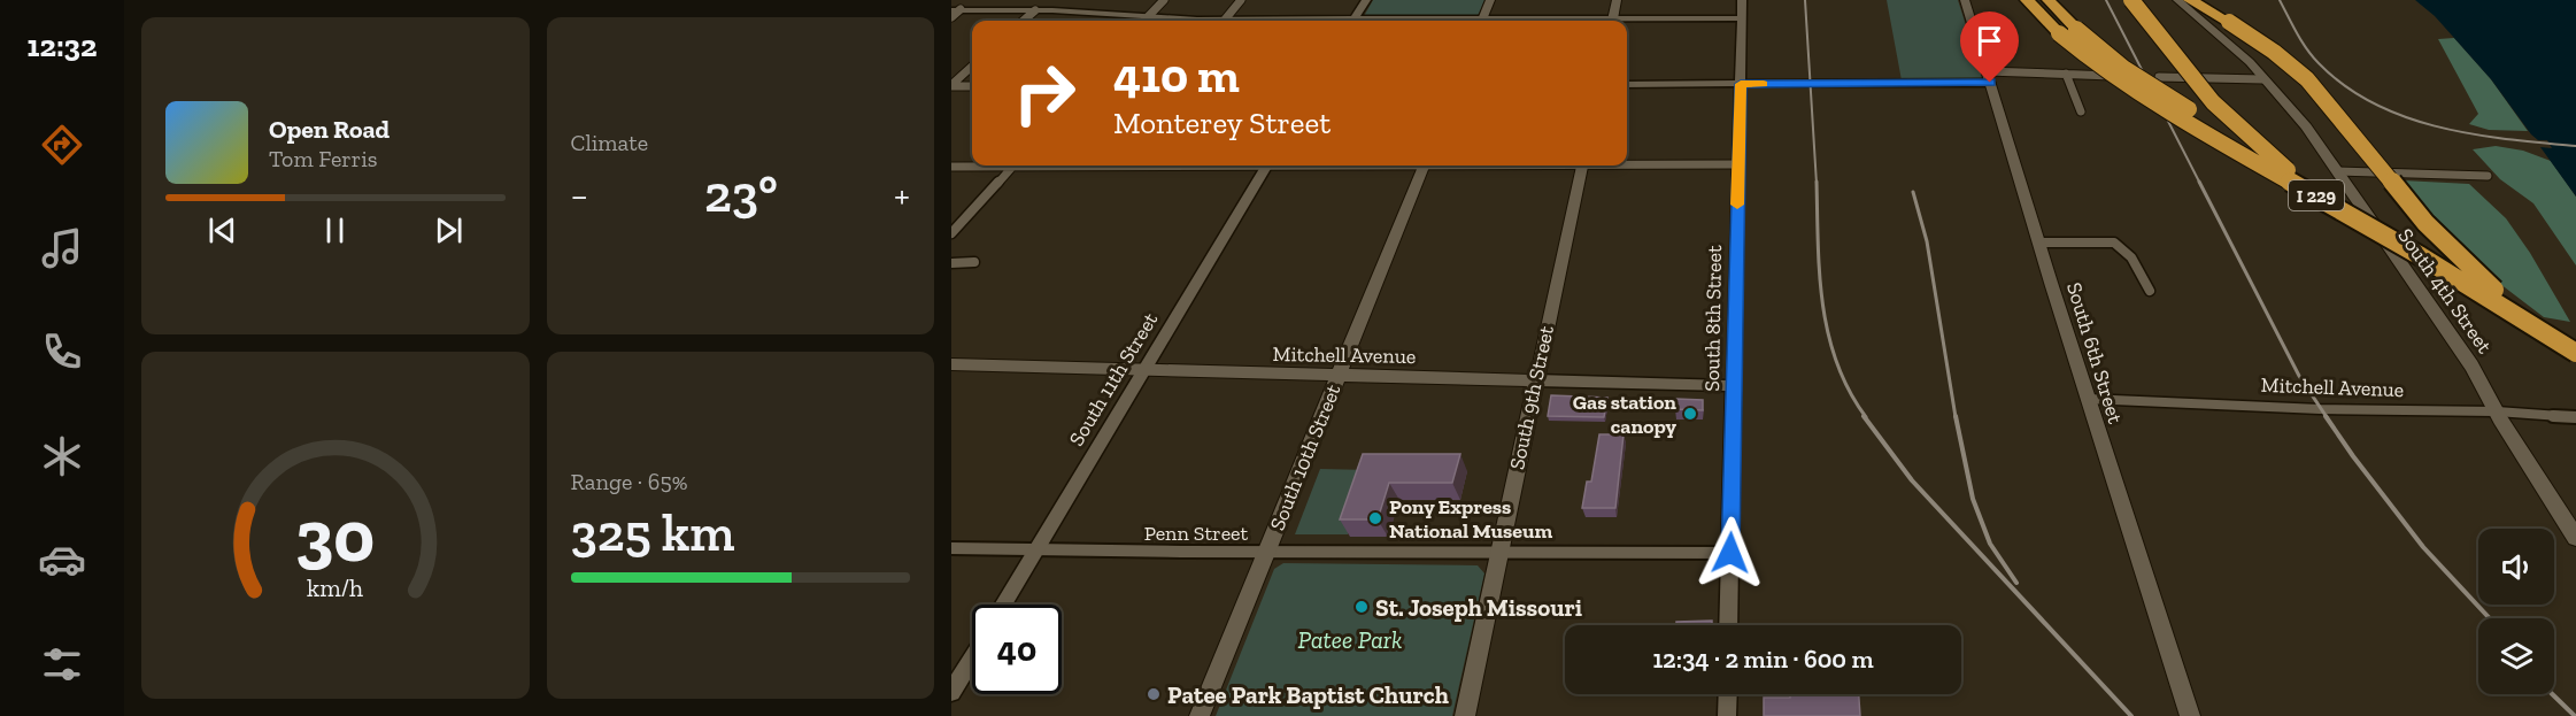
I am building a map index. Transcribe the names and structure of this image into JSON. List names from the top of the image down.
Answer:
{
  "streets": {
    "highway": ["I 229"],
    "main road": [
      "South 4th Street",
      "South 6th Street",
      "Mitchell Avenue",
      "South 9th Street",
      "South 10th Street"
    ],
    "street": ["South 8th Street", "South 11th Street", "Penn Street"]
  },
  "crossings": [
    ["South 4th Street", "Mitchell Avenue"],
    ["South 8th Street", "Mitchell Avenue"],
    ["South 8th Street", "Penn Street"],
    ["South 6th Street", "Mitchell Avenue"],
    ["Mitchell Avenue", "South 11th Street"],
    ["Mitchell Avenue", "South 9th Street"],
    ["Mitchell Avenue", "South 10th Street"],
    ["South 11th Street", "Penn Street"],
    ["South 9th Street", "Penn Street"],
    ["South 10th Street", "Penn Street"]
  ],
  "parks": ["Patee Park"],
  "places": [
    "Gas station canopy",
    "Pony Express National Museum",
    "St. Joseph Missouri",
    "Patee Park Baptist Church"
  ],
  "page": {
    "tabs": "12:32",
    "tile": [
      "Climate",
      ["Range · 65%", "325 km"]
    ],
    "turn": ["410 m", "Monterey Street"],
    "song": ["Open Road", "Tom Ferris"],
    "heat": ["−", "23°", "+"],
    "limit": "40",
    "trip": "12:34 · 2 min · 600 m",
    "gauge": ["30", "km/h"]
  }
}
